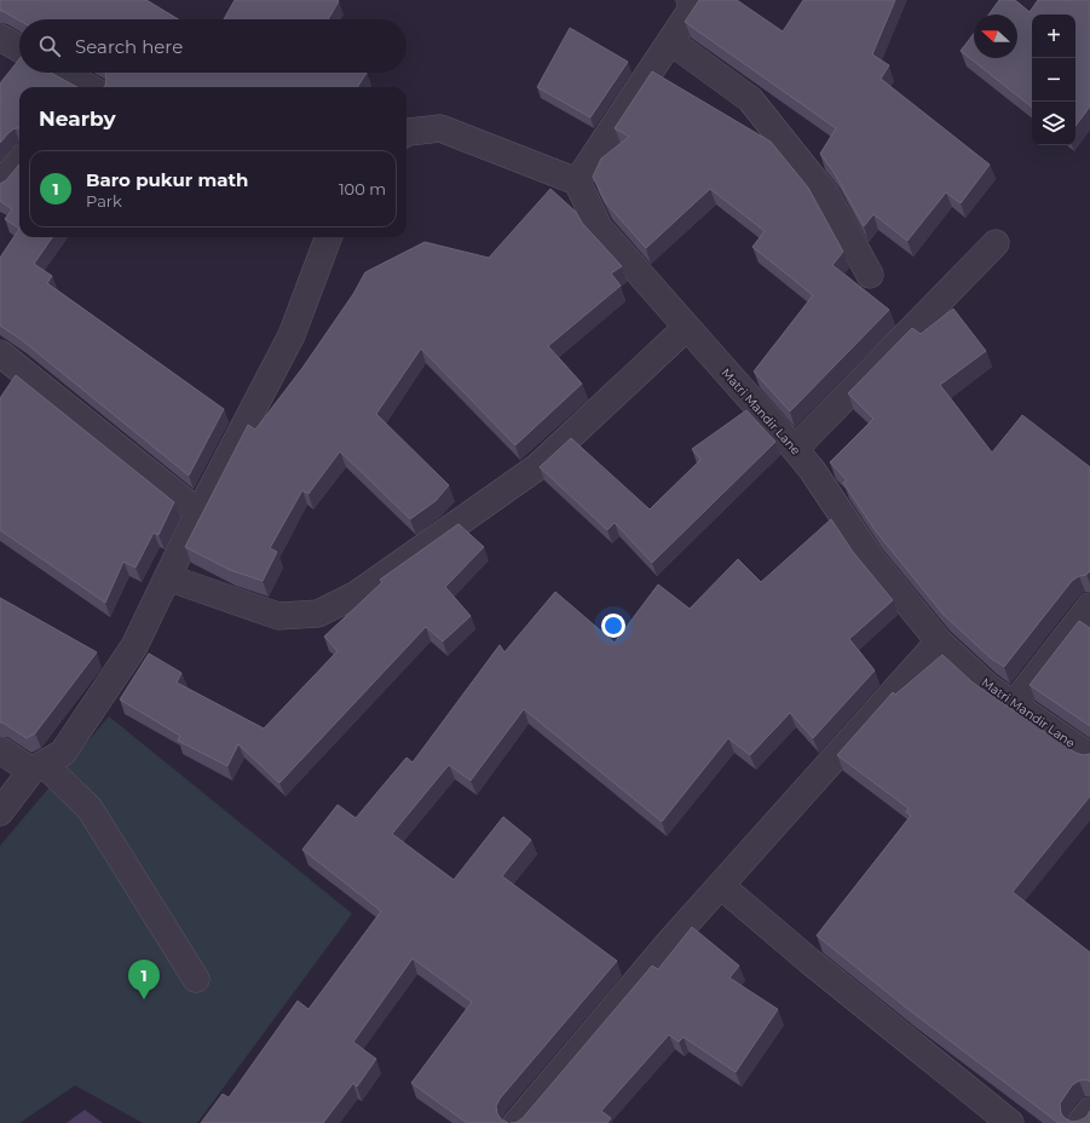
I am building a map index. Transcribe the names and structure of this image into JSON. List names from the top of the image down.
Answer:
{
  "streets": {
    "street": ["Matri Mandir Lane"]
  },
  "north": "left",
  "page": {
    "map_buttons": ["+", "−"],
    "search": "Search here",
    "heading": "Nearby",
    "list": [
      {
        "mark": "1",
        "name": "Baro pukur math",
        "note": "Park",
        "value": "100 m"
      }
    ],
    "pins": "1"
  }
}
